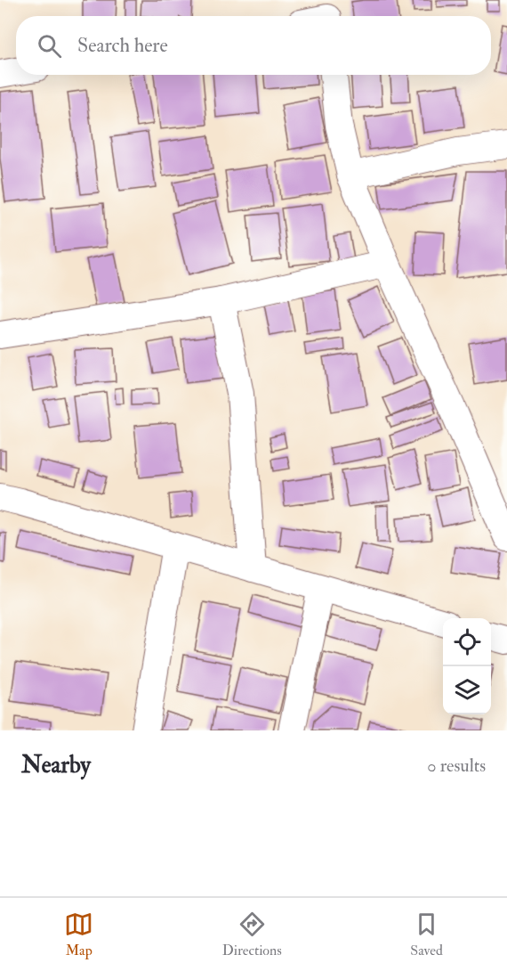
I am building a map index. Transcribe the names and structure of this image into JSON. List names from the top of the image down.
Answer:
{
  "page": {
    "search": "Search here",
    "heading": ["Nearby", "0 results"],
    "nav": ["Map", "Directions", "Saved"]
  }
}
